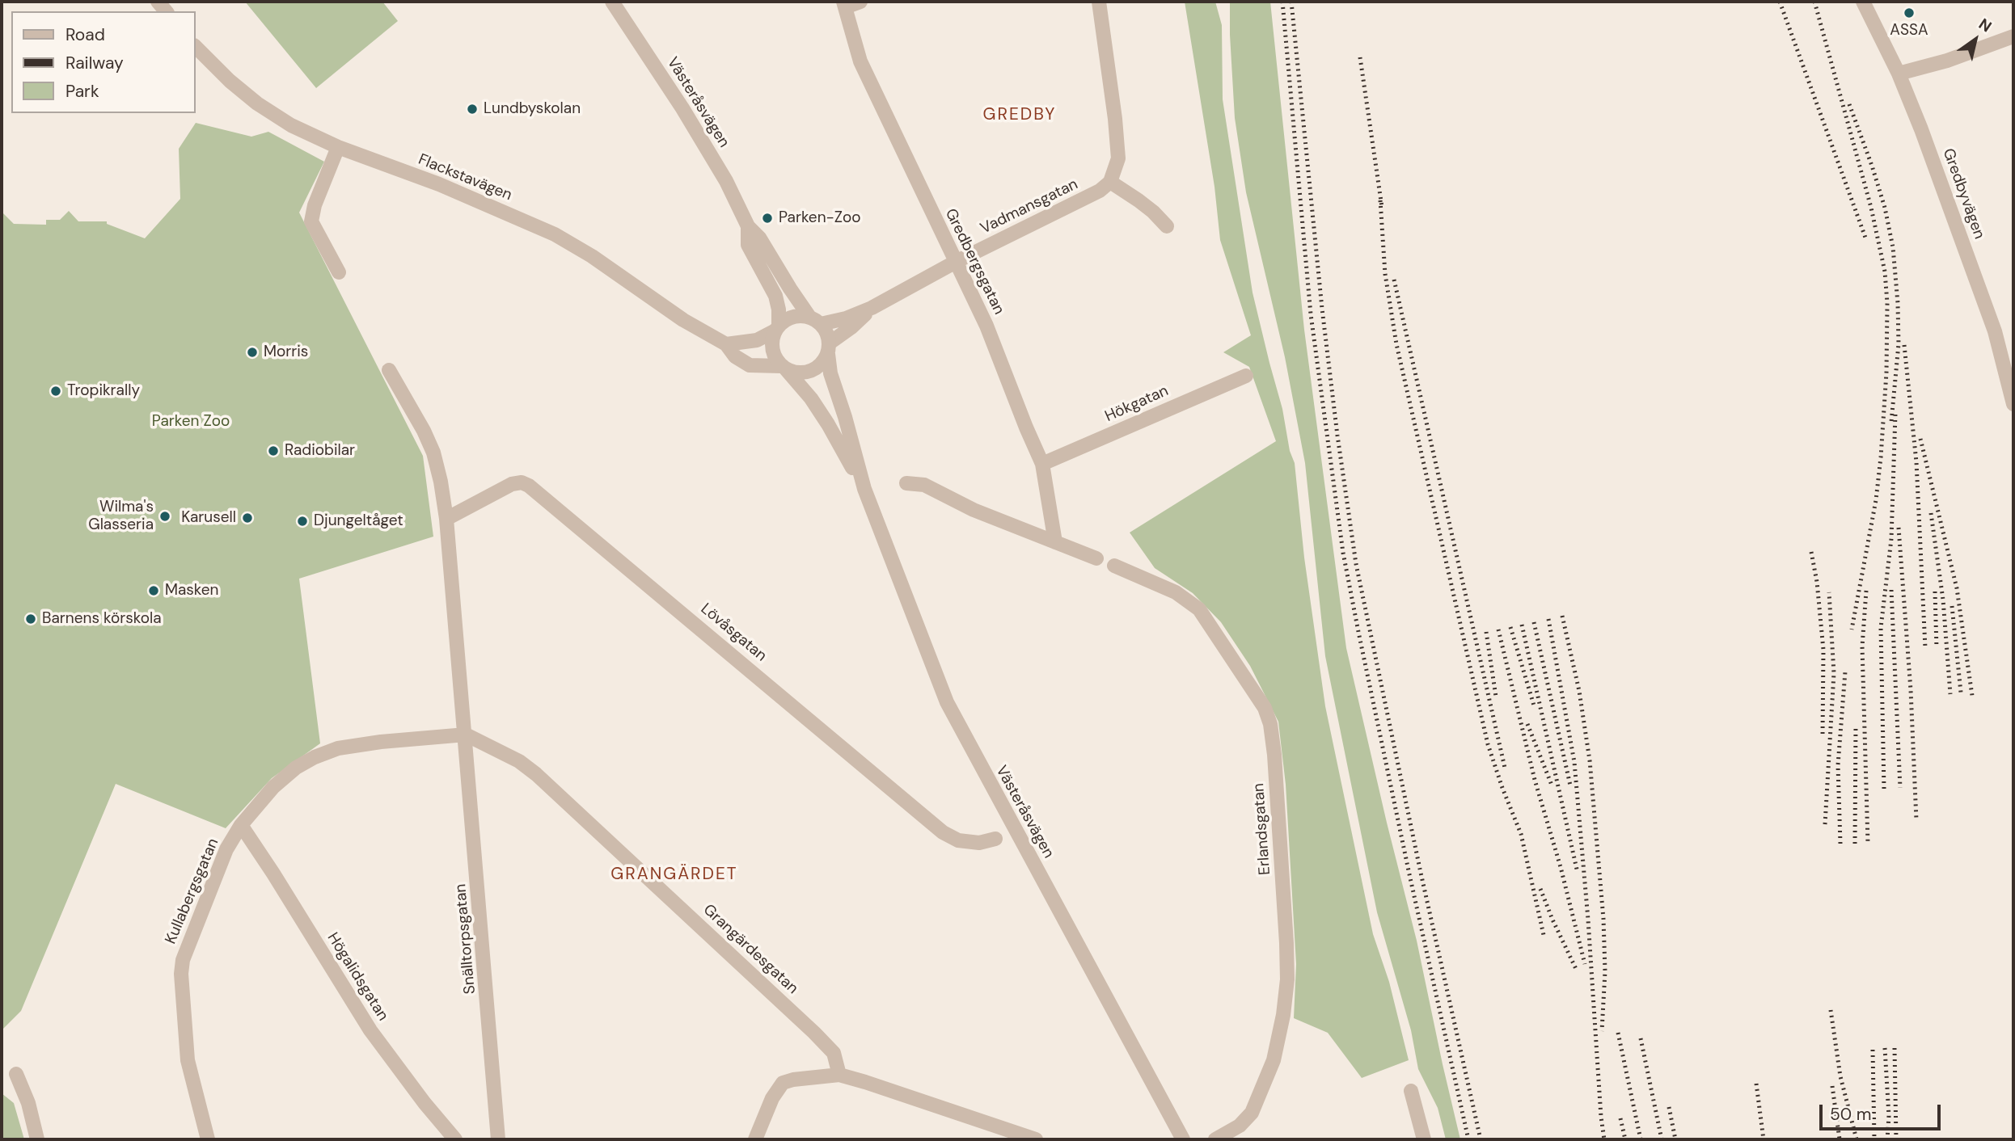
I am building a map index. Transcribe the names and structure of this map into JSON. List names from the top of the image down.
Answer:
{
  "streets": {
    "street": [
      "Västeråsvägen",
      "Flackstavägen",
      "Gredbyvägen",
      "Vadmansgatan",
      "Gredbergsgatan",
      "Hökgatan",
      "Lövåsgatan",
      "Erlandsgatan",
      "Kullabergsgatan",
      "Snälltorpsgatan",
      "Grangärdesgatan",
      "Högalidsgatan"
    ]
  },
  "crossings": [
    ["Västeråsvägen", "Flackstavägen"],
    ["Västeråsvägen", "Vadmansgatan"],
    ["Flackstavägen", "Vadmansgatan"],
    ["Vadmansgatan", "Gredbergsgatan"],
    ["Gredbergsgatan", "Hökgatan"],
    ["Lövåsgatan", "Snälltorpsgatan"],
    ["Kullabergsgatan", "Högalidsgatan"],
    ["Snälltorpsgatan", "Grangärdesgatan"]
  ],
  "districts": ["GREDBY", "GRANGÄRDET"],
  "parks": ["Parken Zoo"],
  "places": [
    "ASSA",
    "Lundbyskolan",
    "Parken-Zoo",
    "Morris",
    "Tropikrally",
    "Radiobilar",
    "Wilma's Glasseria",
    "Karusell",
    "Djungeltåget",
    "Masken",
    "Barnens körskola"
  ],
  "legend": ["Road", "Railway", "Park"],
  "scale_bar": "50 m",
  "north": "top right"
}
